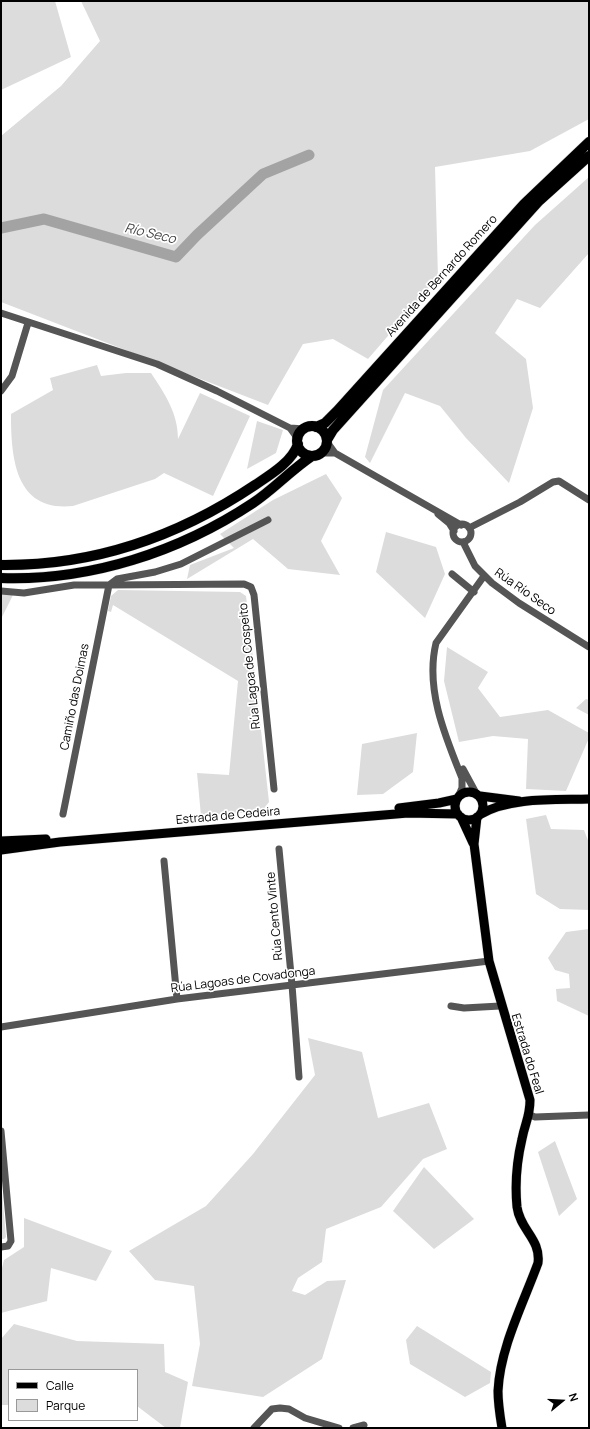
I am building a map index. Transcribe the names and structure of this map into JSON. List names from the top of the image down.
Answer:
{
  "streets": {
    "highway": ["Avenida de Bernardo Romero"],
    "main road": ["Estrada de Cedeira", "Estrada do Feal"],
    "street": [
      "Rúa Río Seco",
      "Rúa Lagoa de Cospeito",
      "Camiño das Doimas",
      "Rúa Cento Vinte",
      "Rúa Lagoas de Covadonga"
    ]
  },
  "crossings": [
    ["Rúa Lagoa de Cospeito", "Camiño das Doimas"],
    ["Estrada de Cedeira", "Estrada do Feal"],
    ["Rúa Cento Vinte", "Rúa Lagoas de Covadonga"],
    ["Rúa Lagoas de Covadonga", "Estrada do Feal"]
  ],
  "water": ["Río Seco"],
  "legend": ["Calle", "Parque"],
  "north": "right"
}
